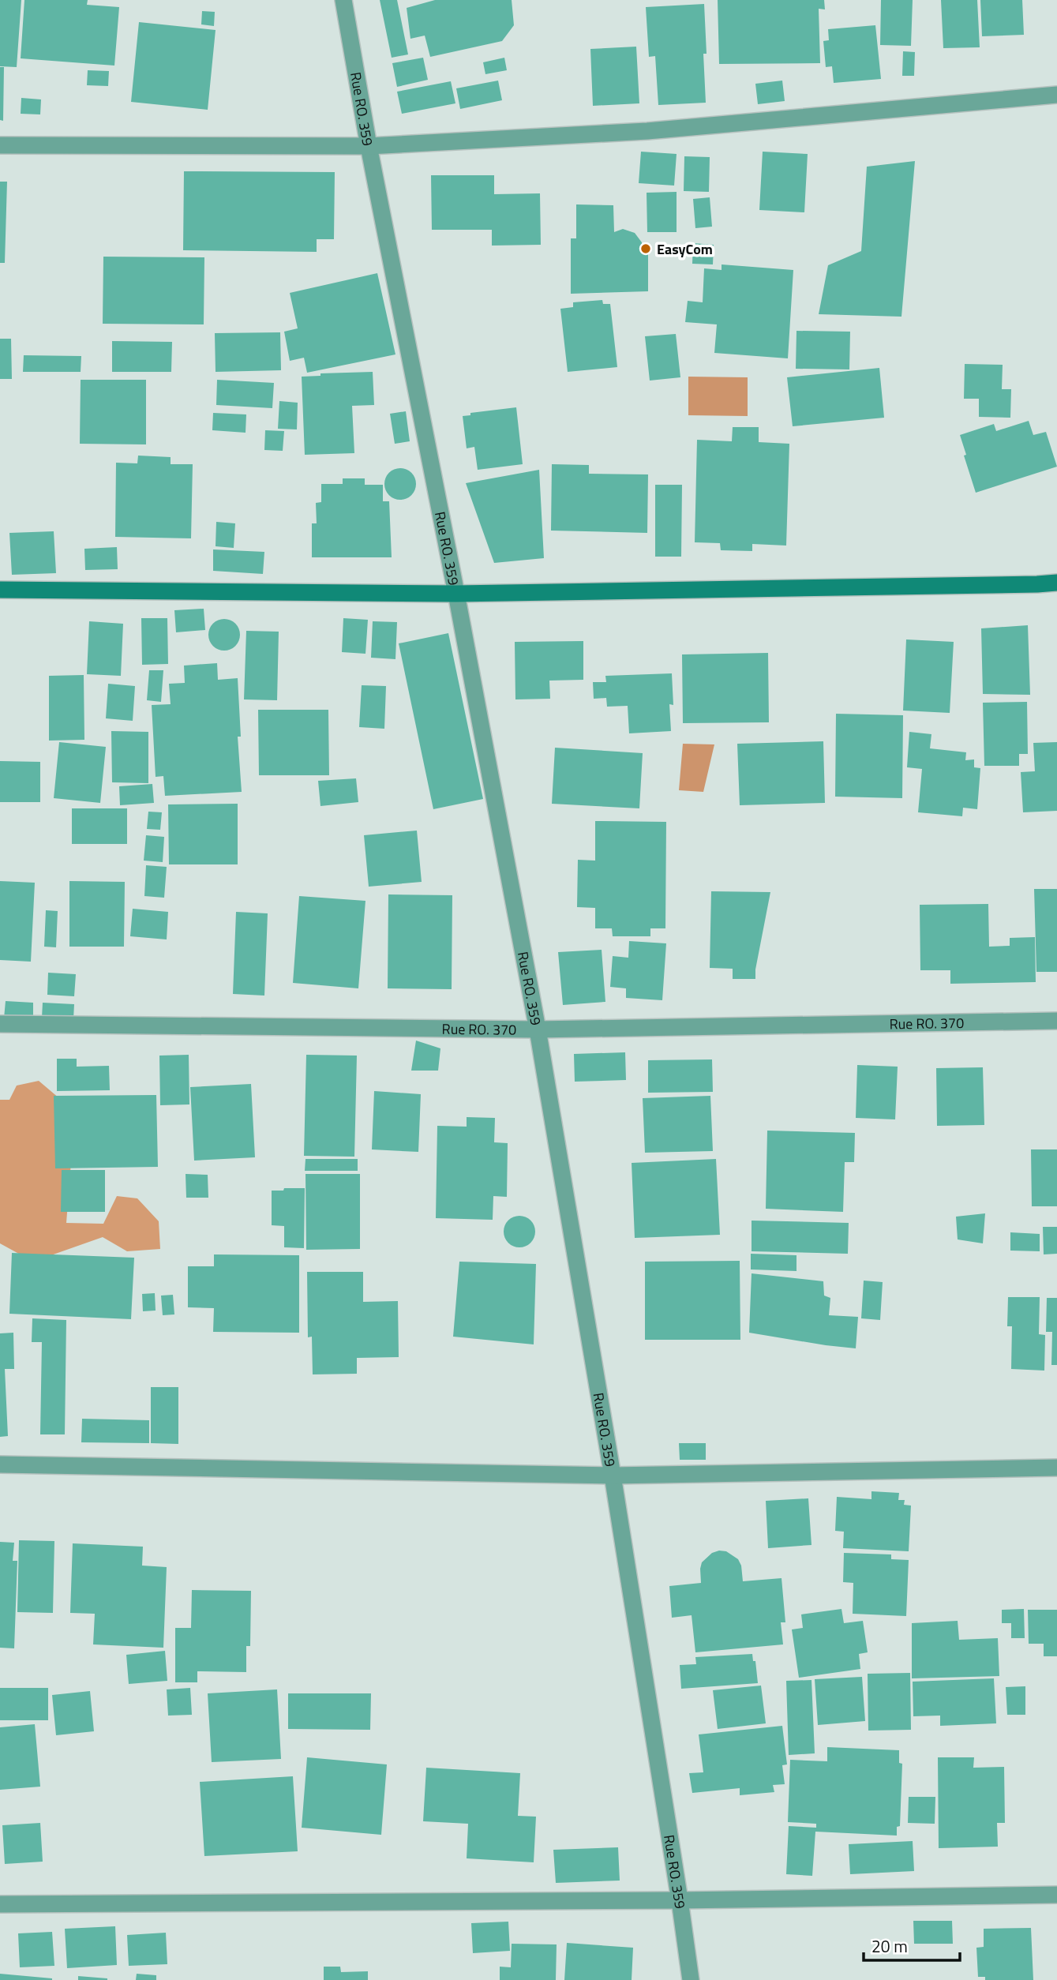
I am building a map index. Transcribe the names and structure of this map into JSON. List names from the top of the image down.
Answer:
{
  "streets": {
    "street": ["Rue RO. 359", "Rue RO. 370"]
  },
  "crossings": [
    ["Rue RO. 359", "Rue RO. 370"]
  ],
  "places": ["EasyCom"],
  "scale_bar": "20 m"
}
